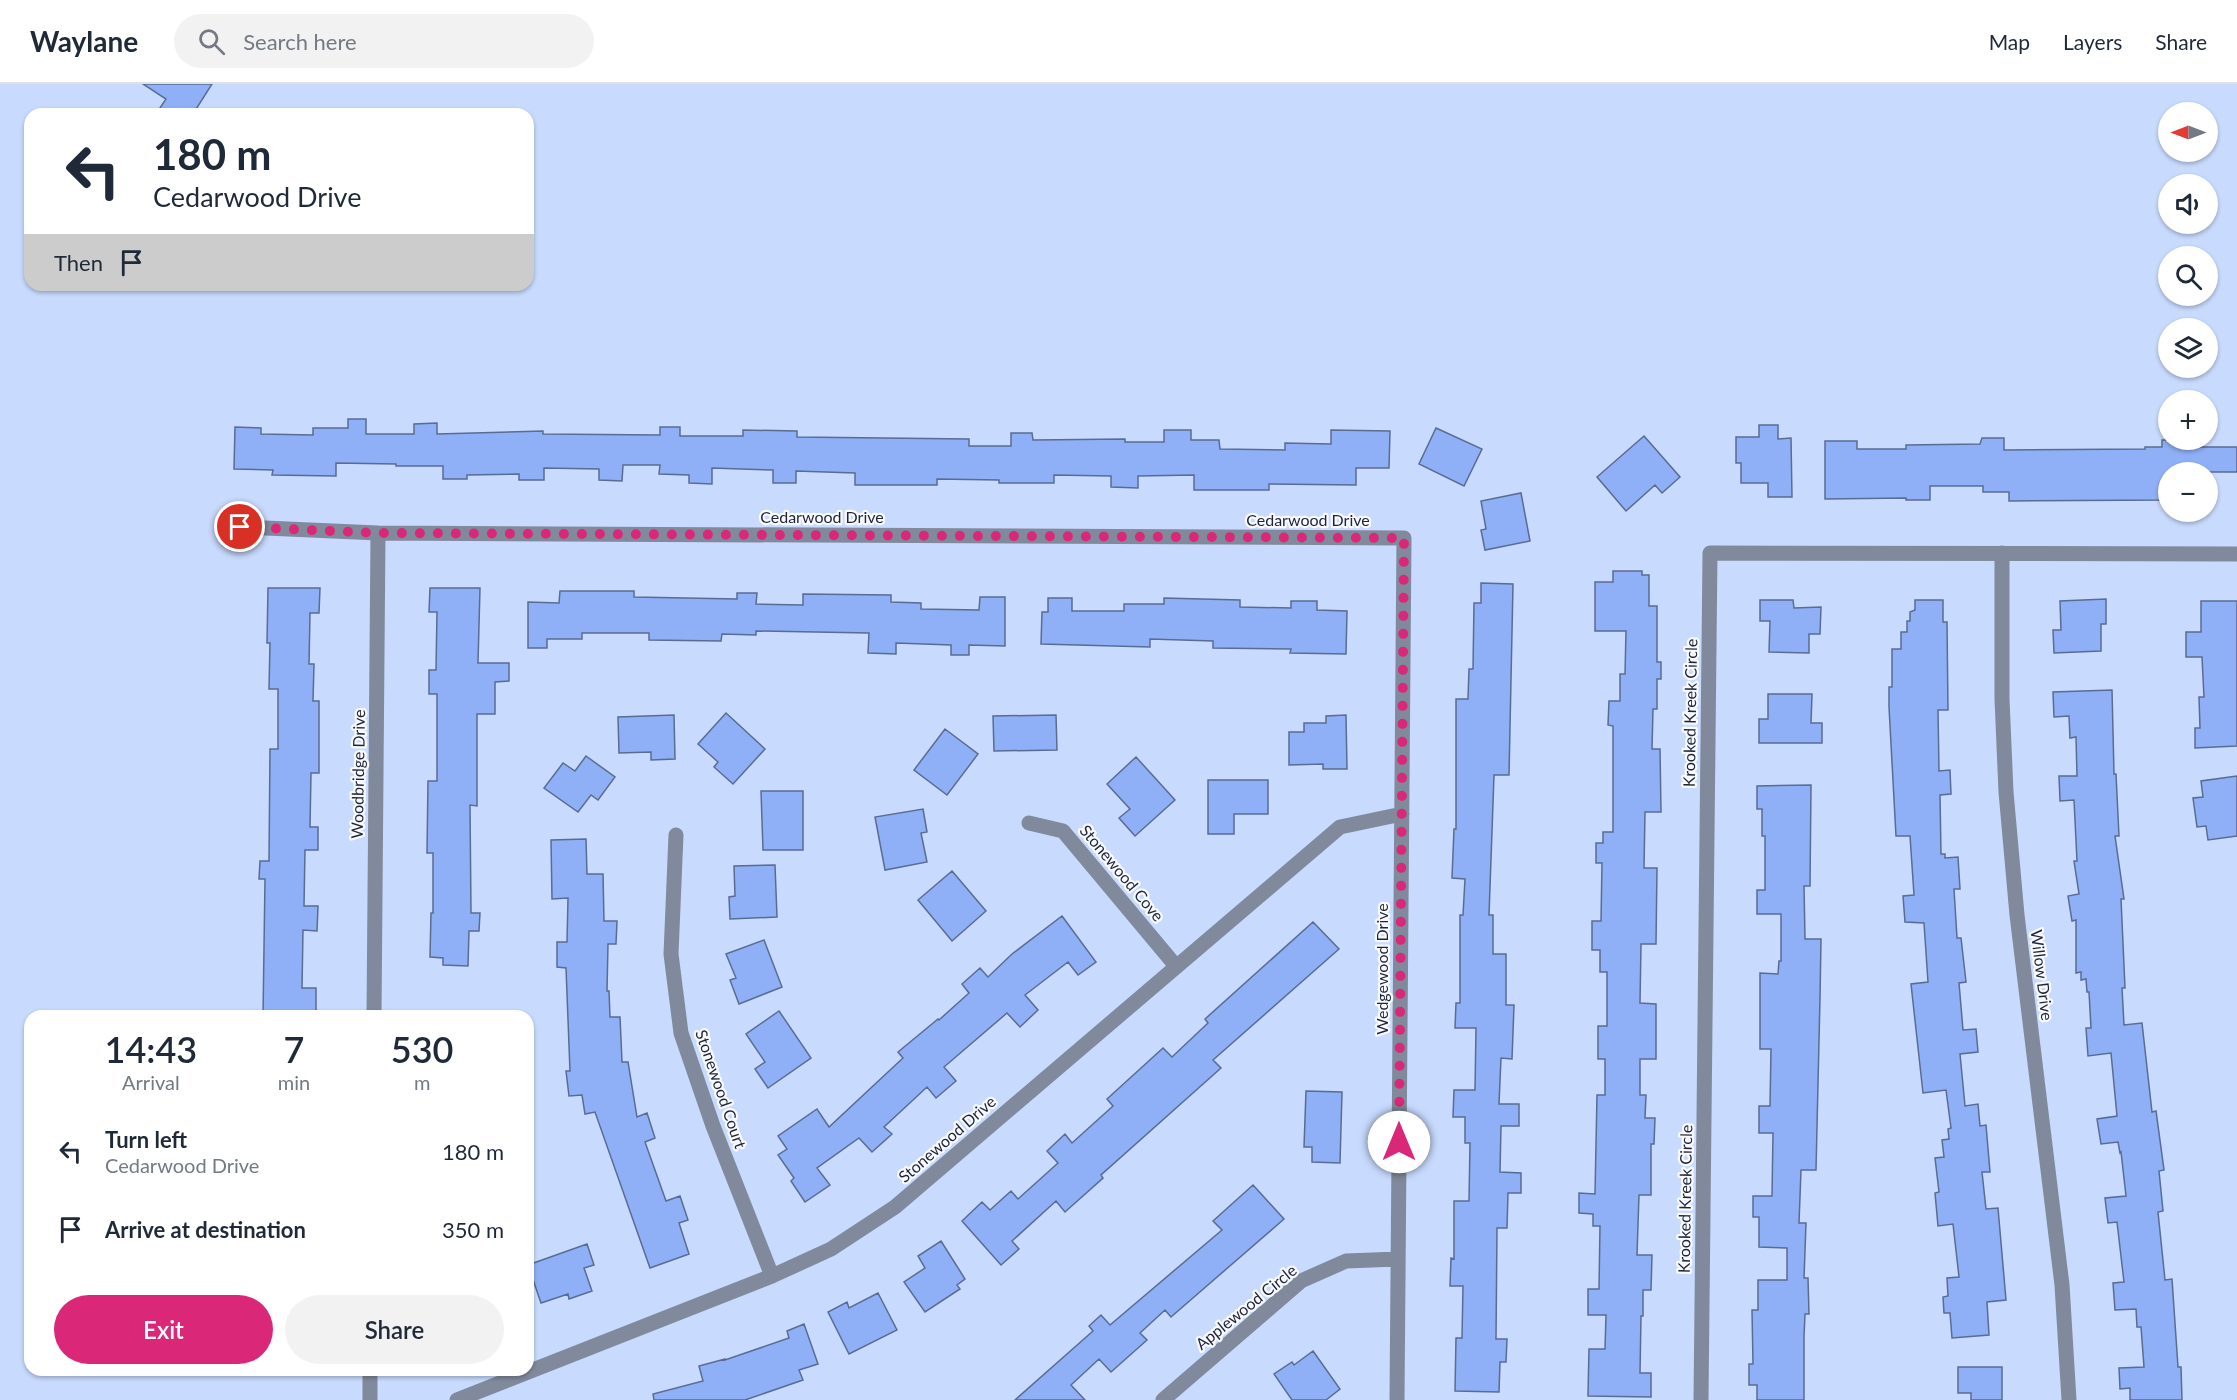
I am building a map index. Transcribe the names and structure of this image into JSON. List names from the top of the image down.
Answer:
{
  "streets": {
    "street": [
      "Cedarwood Drive",
      "Krooked Kreek Circle",
      "Woodbridge Drive",
      "Stonewood Cove",
      "Wedgewood Drive",
      "Willow Drive",
      "Stonewood Court",
      "Stonewood Drive",
      "Applewood Circle"
    ]
  },
  "crossings": [
    ["Cedarwood Drive", "Woodbridge Drive"],
    ["Cedarwood Drive", "Wedgewood Drive"],
    ["Krooked Kreek Circle", "Willow Drive"],
    ["Stonewood Cove", "Stonewood Drive"],
    ["Wedgewood Drive", "Stonewood Drive"],
    ["Wedgewood Drive", "Applewood Circle"],
    ["Stonewood Court", "Stonewood Drive"]
  ],
  "north": "left",
  "page": {
    "header": "Waylane",
    "search": "Search here",
    "nav": ["Map", "Layers", "Share"],
    "map_buttons": ["+", "−"],
    "turn": ["180 m", "Cedarwood Drive"],
    "then": "Then",
    "eta": [
      "14:43",
      "Arrival",
      "7",
      "min",
      "530",
      "m"
    ],
    "list": [
      {
        "name": "Turn left",
        "note": "Cedarwood Drive",
        "value": "180 m"
      },
      {
        "name": "Arrive at destination",
        "value": "350 m"
      }
    ],
    "buttons": ["Exit", "Share"]
  }
}
